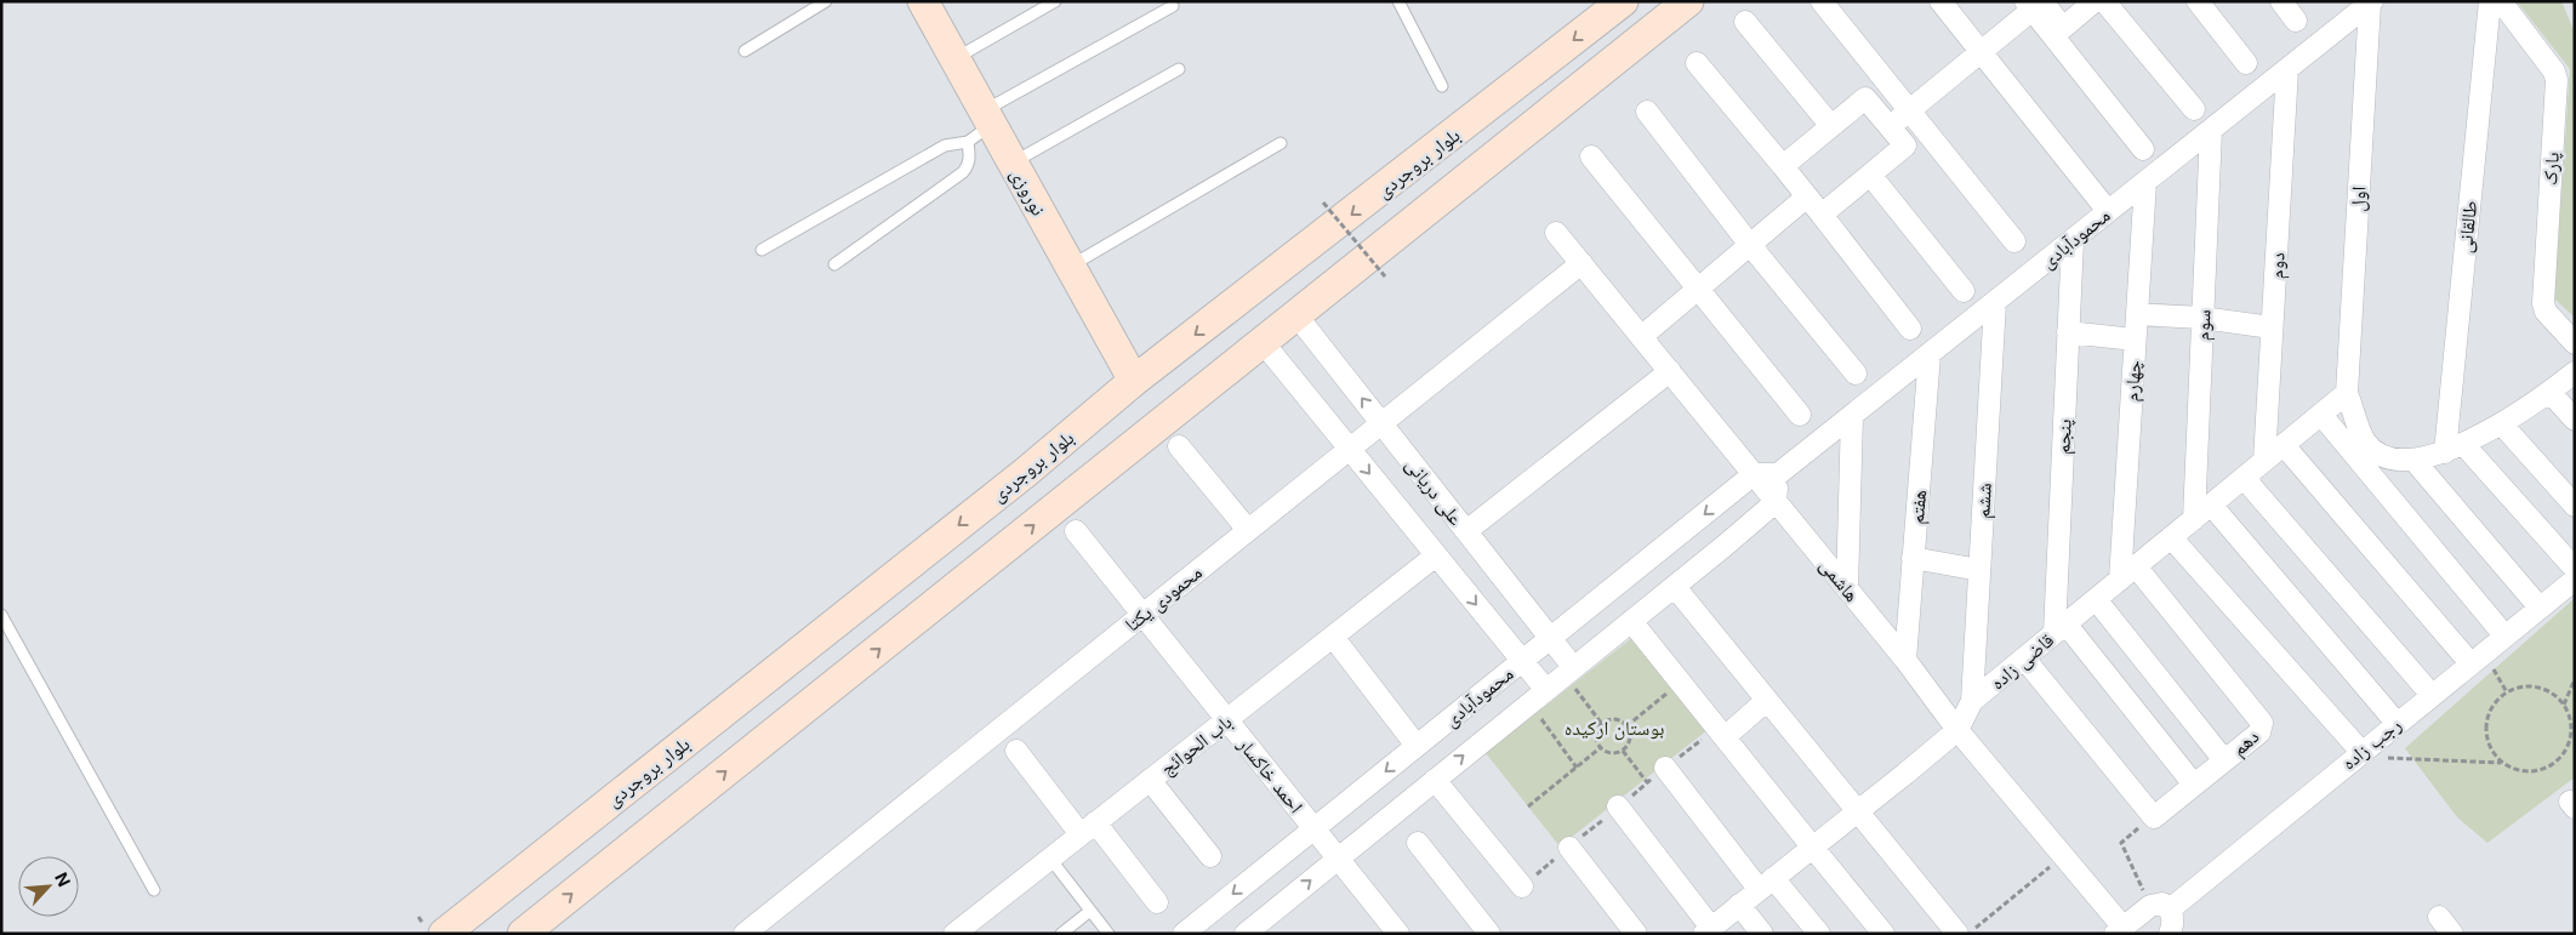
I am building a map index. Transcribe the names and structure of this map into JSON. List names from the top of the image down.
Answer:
{
  "streets": {
    "main road": ["بلوار بروجردی", "نوروزی"],
    "street": [
      "پارک",
      "اول",
      "طالقانی",
      "محمودآبادی",
      "دوم",
      "سوم",
      "چهارم",
      "پنجم",
      "علی دریانی",
      "ششم",
      "هفتم",
      "هاشمی",
      "محمودی یکتا",
      "قاضی زاده",
      "دهم",
      "رجب زاده",
      "باب الحوائج",
      "احمد خاکسار"
    ]
  },
  "crossings": [
    ["بلوار بروجردی", "نوروزی"],
    ["اول", "محمودآبادی"],
    ["اول", "قاضی زاده"],
    ["محمودآبادی", "دوم"],
    ["محمودآبادی", "سوم"],
    ["محمودآبادی", "چهارم"],
    ["محمودآبادی", "پنجم"],
    ["محمودآبادی", "علی دریانی"],
    ["محمودآبادی", "ششم"],
    ["محمودآبادی", "هفتم"],
    ["محمودآبادی", "هاشمی"],
    ["محمودآبادی", "احمد خاکسار"],
    ["دوم", "قاضی زاده"],
    ["سوم", "قاضی زاده"],
    ["چهارم", "قاضی زاده"],
    ["چهارم", "دهم"],
    ["پنجم", "قاضی زاده"],
    ["علی دریانی", "محمودی یکتا"],
    ["ششم", "قاضی زاده"],
    ["هفتم", "هاشمی"],
    ["هاشمی", "محمودی یکتا"],
    ["هاشمی", "قاضی زاده"],
    ["هاشمی", "رجب زاده"],
    ["محمودی یکتا", "احمد خاکسار"],
    ["قاضی زاده", "دهم"],
    ["باب الحوائج", "احمد خاکسار"]
  ],
  "parks": ["بوستان ارکیده"],
  "north": "top right"
}
